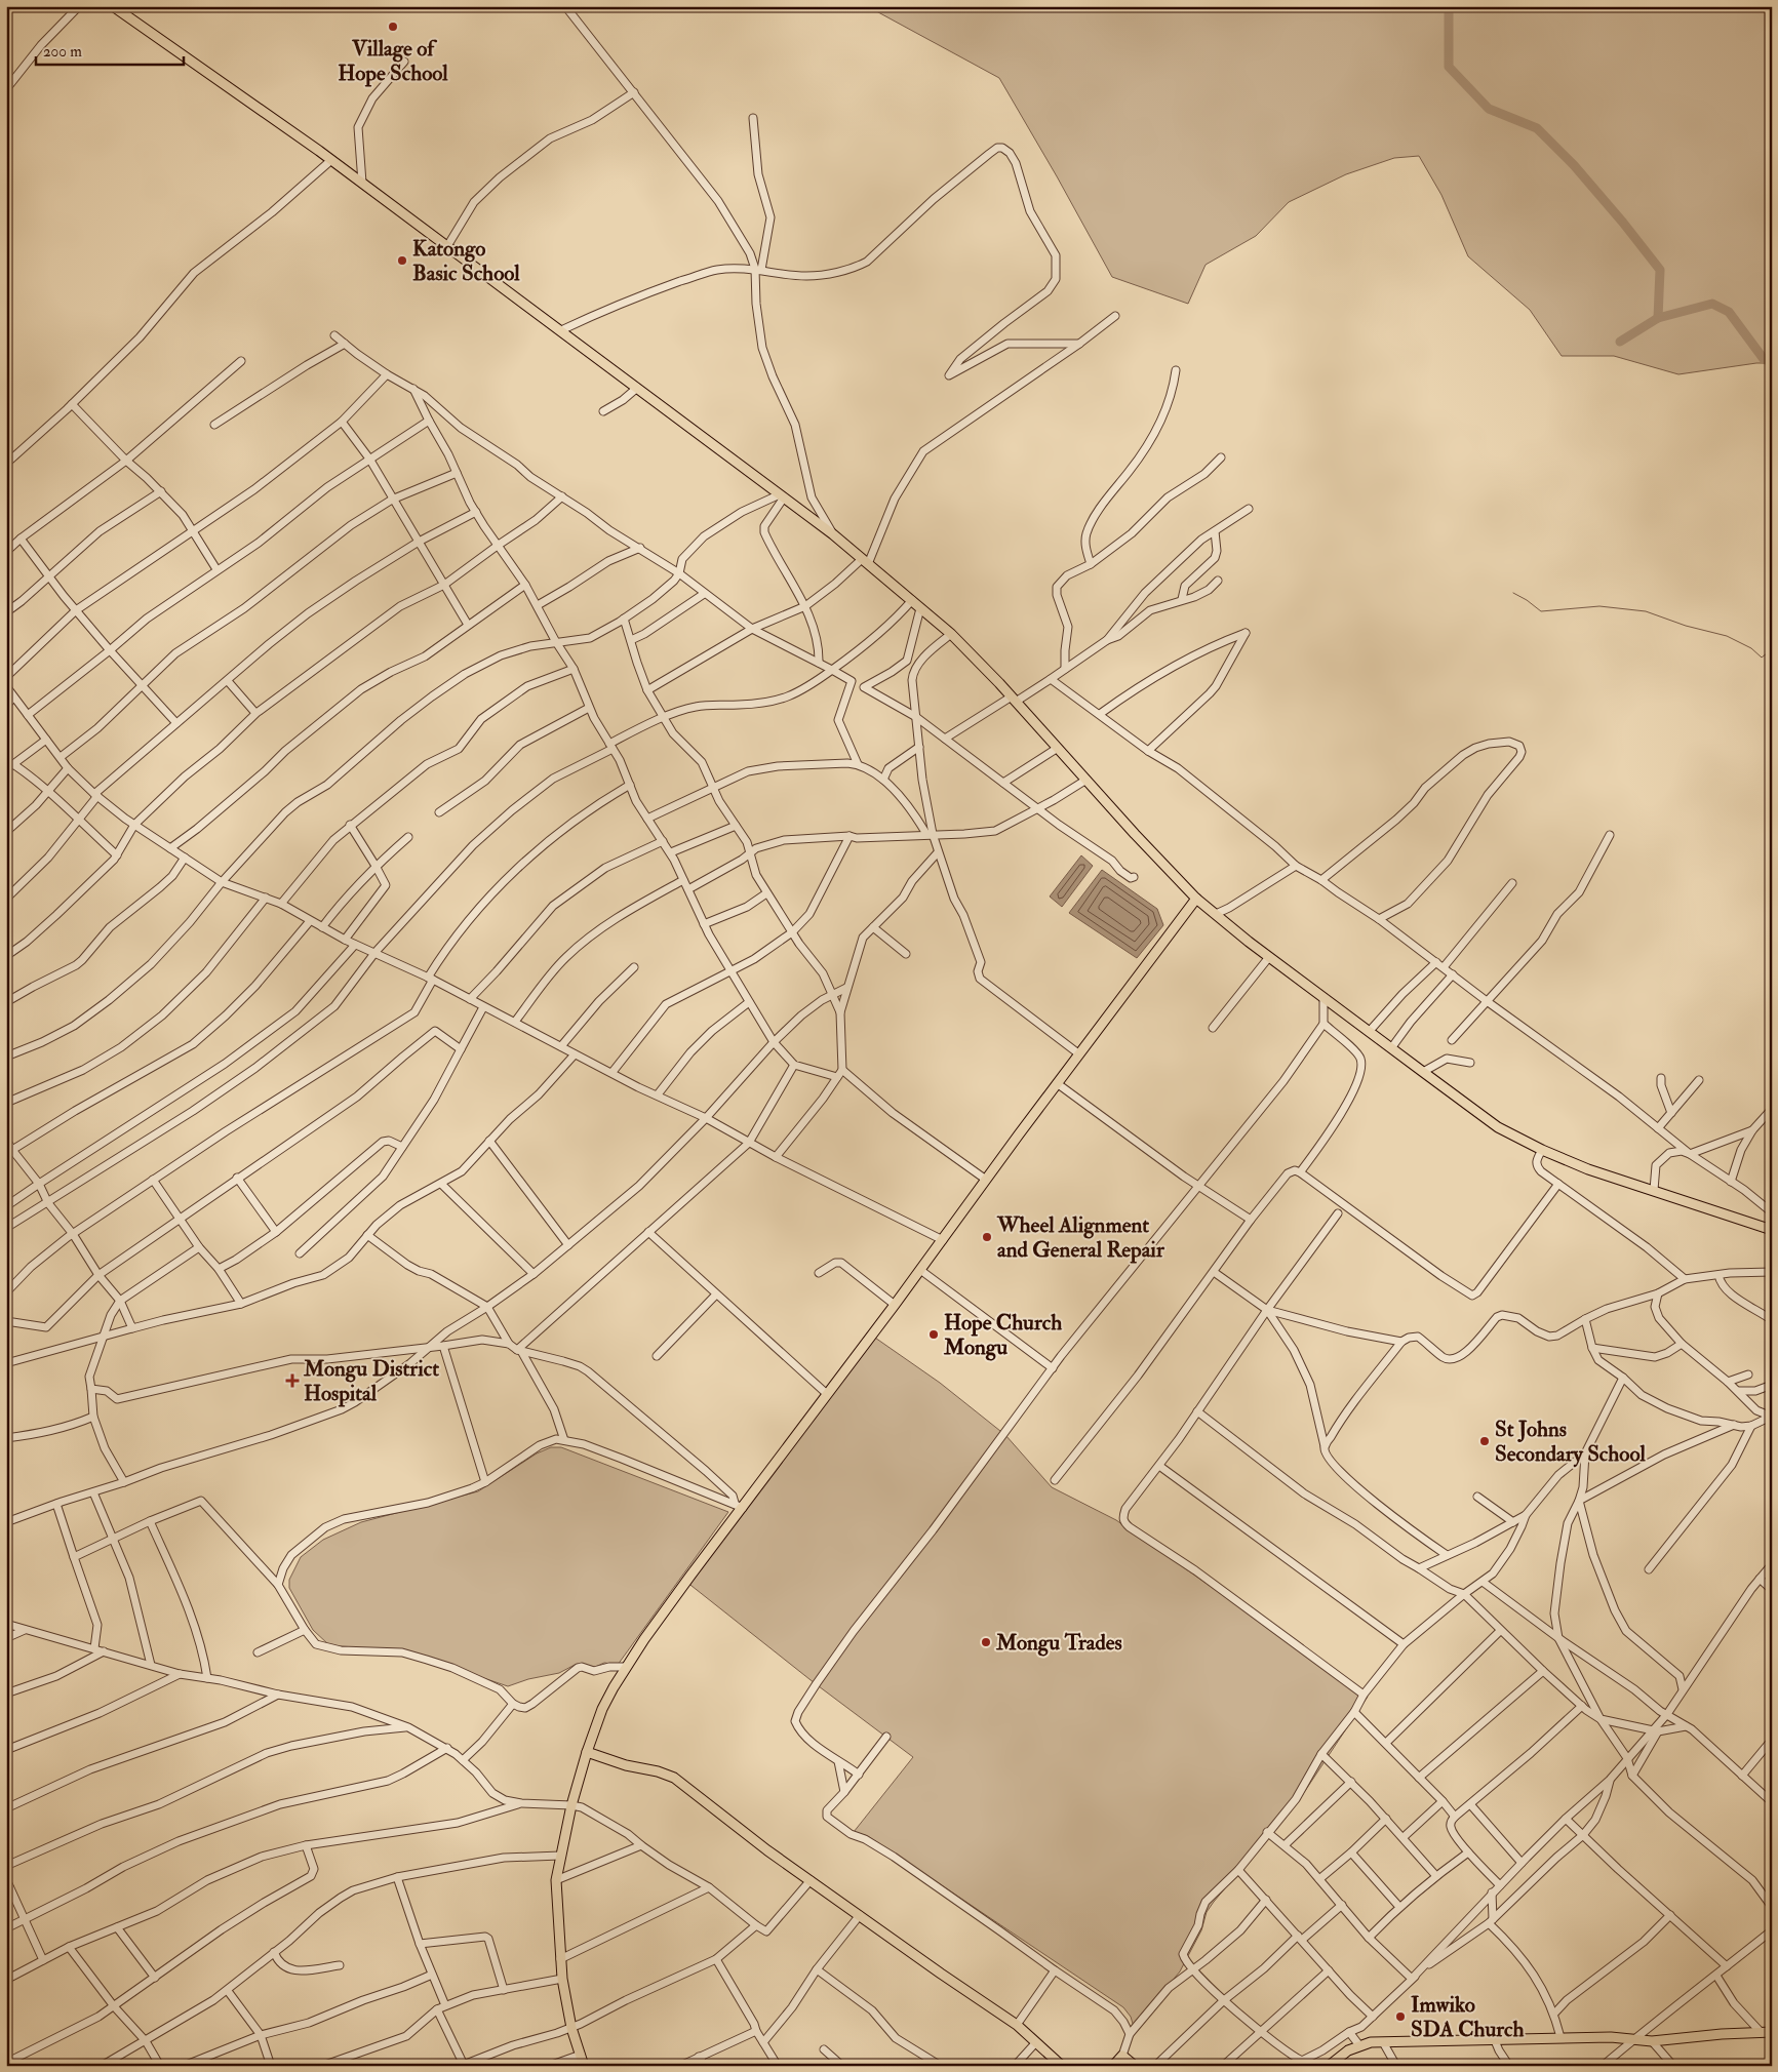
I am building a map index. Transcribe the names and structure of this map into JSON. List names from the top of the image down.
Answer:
{
  "places": {
    "other": [
      "Village of Hope School",
      "Katongo Basic School",
      "Wheel Alignment and General Repair",
      "Hope Church Mongu",
      "St Johns Secondary School",
      "Mongu Trades",
      "Imwiko SDA Church"
    ],
    "health": ["Mongu District Hospital"]
  },
  "scale_bar": "200 m"
}
